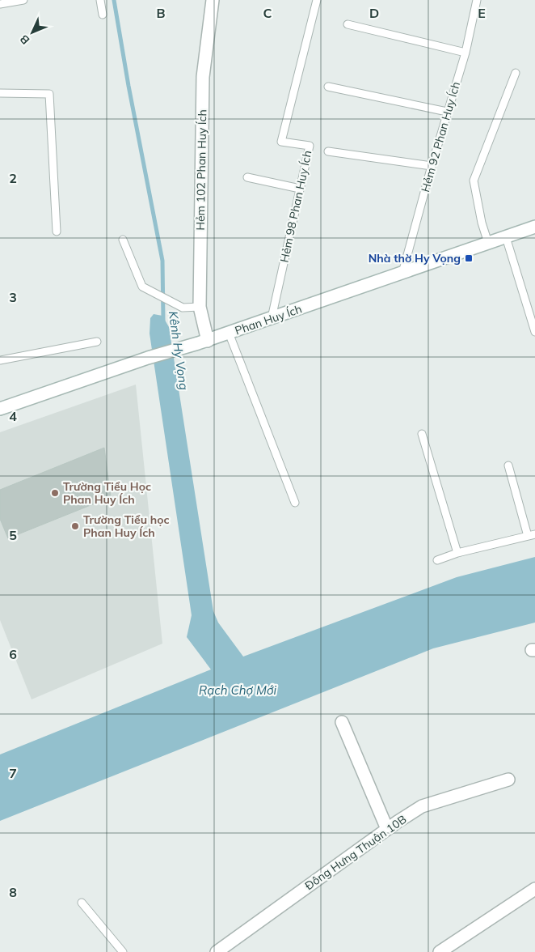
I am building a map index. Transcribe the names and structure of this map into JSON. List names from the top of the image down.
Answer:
{
  "streets": {
    "street": ["Hẻm 102 Phan Huy Ích", "Phan Huy Ích", "Đông Hưng Thuận 10B"],
    "lane": ["Hẻm 92 Phan Huy Ích", "Hẻm 98 Phan Huy Ích"]
  },
  "crossings": [
    ["Hẻm 92 Phan Huy Ích", "Phan Huy Ích"],
    ["Hẻm 102 Phan Huy Ích", "Phan Huy Ích"],
    ["Hẻm 98 Phan Huy Ích", "Phan Huy Ích"]
  ],
  "water": ["Kênh Hy Vọng", "Rạch Chợ Mới"],
  "places": {
    "transit": ["Nhà thờ Hy Vọng"],
    "other": ["Trường Tiểu Học Phan Huy Ích", "Trường Tiểu học Phan Huy Ích"]
  },
  "north": "bottom left",
  "grid": {
    "columns": [
      "B",
      "C",
      "D",
      "E"
    ],
    "rows": [
      "2",
      "3",
      "4",
      "5",
      "6",
      "7",
      "8"
    ]
  }
}
